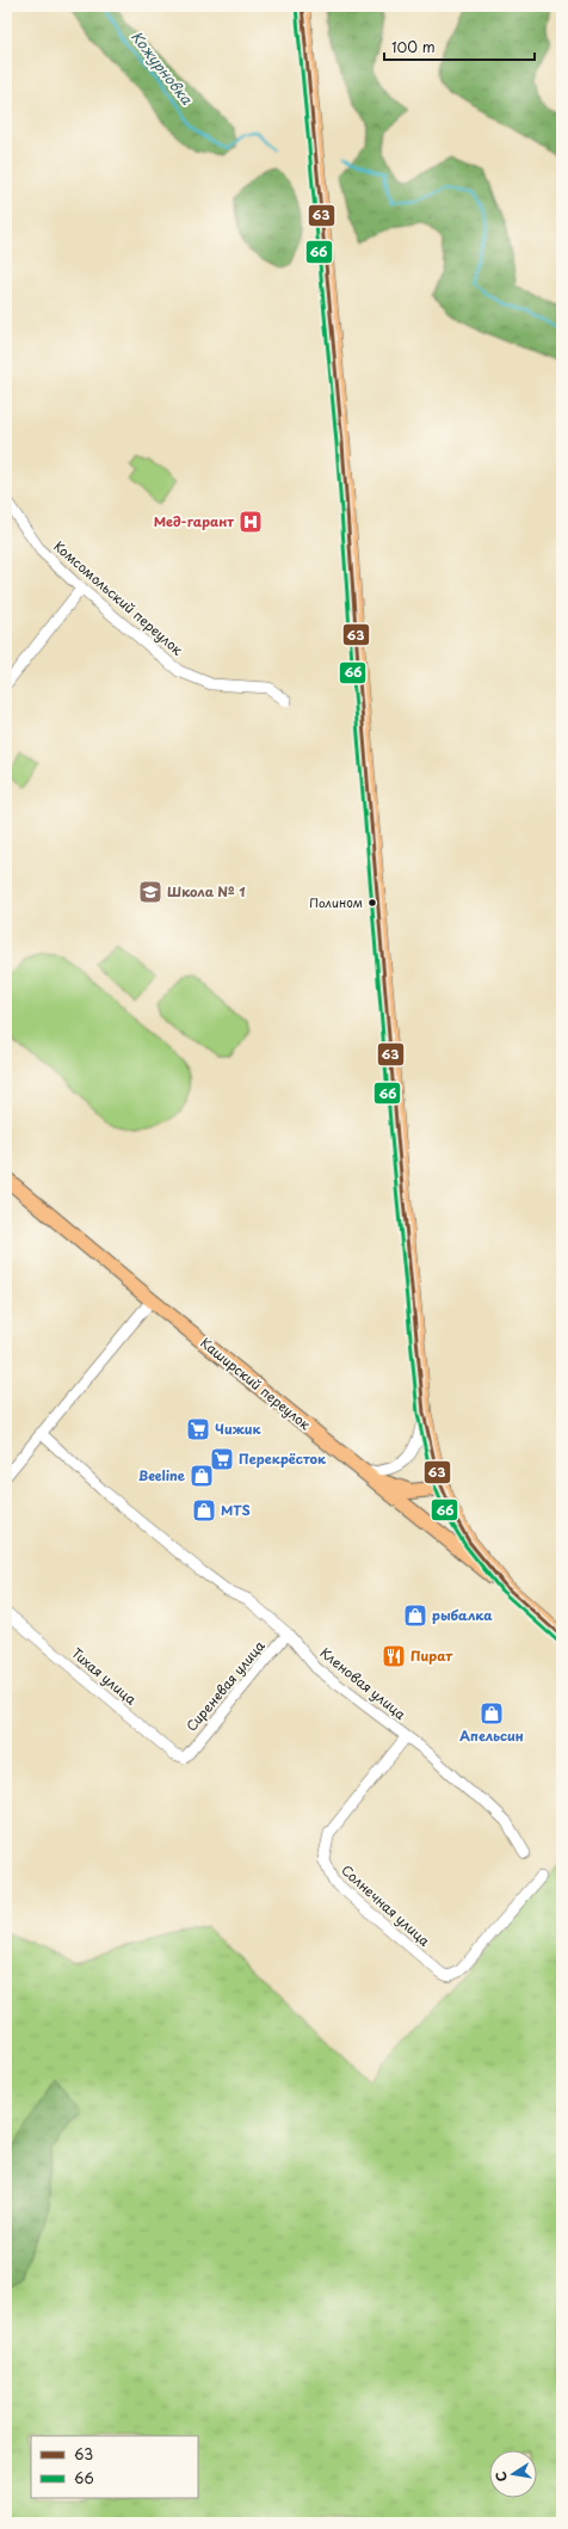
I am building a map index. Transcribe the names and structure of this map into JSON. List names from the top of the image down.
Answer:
{
  "streets": {
    "main road": ["Каширский переулок"],
    "street": [
      "Комсомольский переулок",
      "Тихая улица",
      "Кленовая улица",
      "Сиреневая улица",
      "Солнечная улица"
    ]
  },
  "crossings": [
    ["Тихая улица", "Сиреневая улица"],
    ["Кленовая улица", "Сиреневая улица"],
    ["Кленовая улица", "Солнечная улица"]
  ],
  "water": ["Кожурновка"],
  "places": {
    "hospital": ["Мед-гарант"],
    "school or university": ["Школа № 1"],
    "other": ["Полином"],
    "supermarket": ["Чижик", "Перекрёсток"],
    "shop": [
      "Beeline",
      "MTS",
      "рыбалка",
      "Апельсин"
    ],
    "restaurant": ["Пират"]
  },
  "lines": ["transit line 63", "transit line 66"],
  "legend": ["63", "66"],
  "scale_bar": "100 m",
  "north": "left"
}
